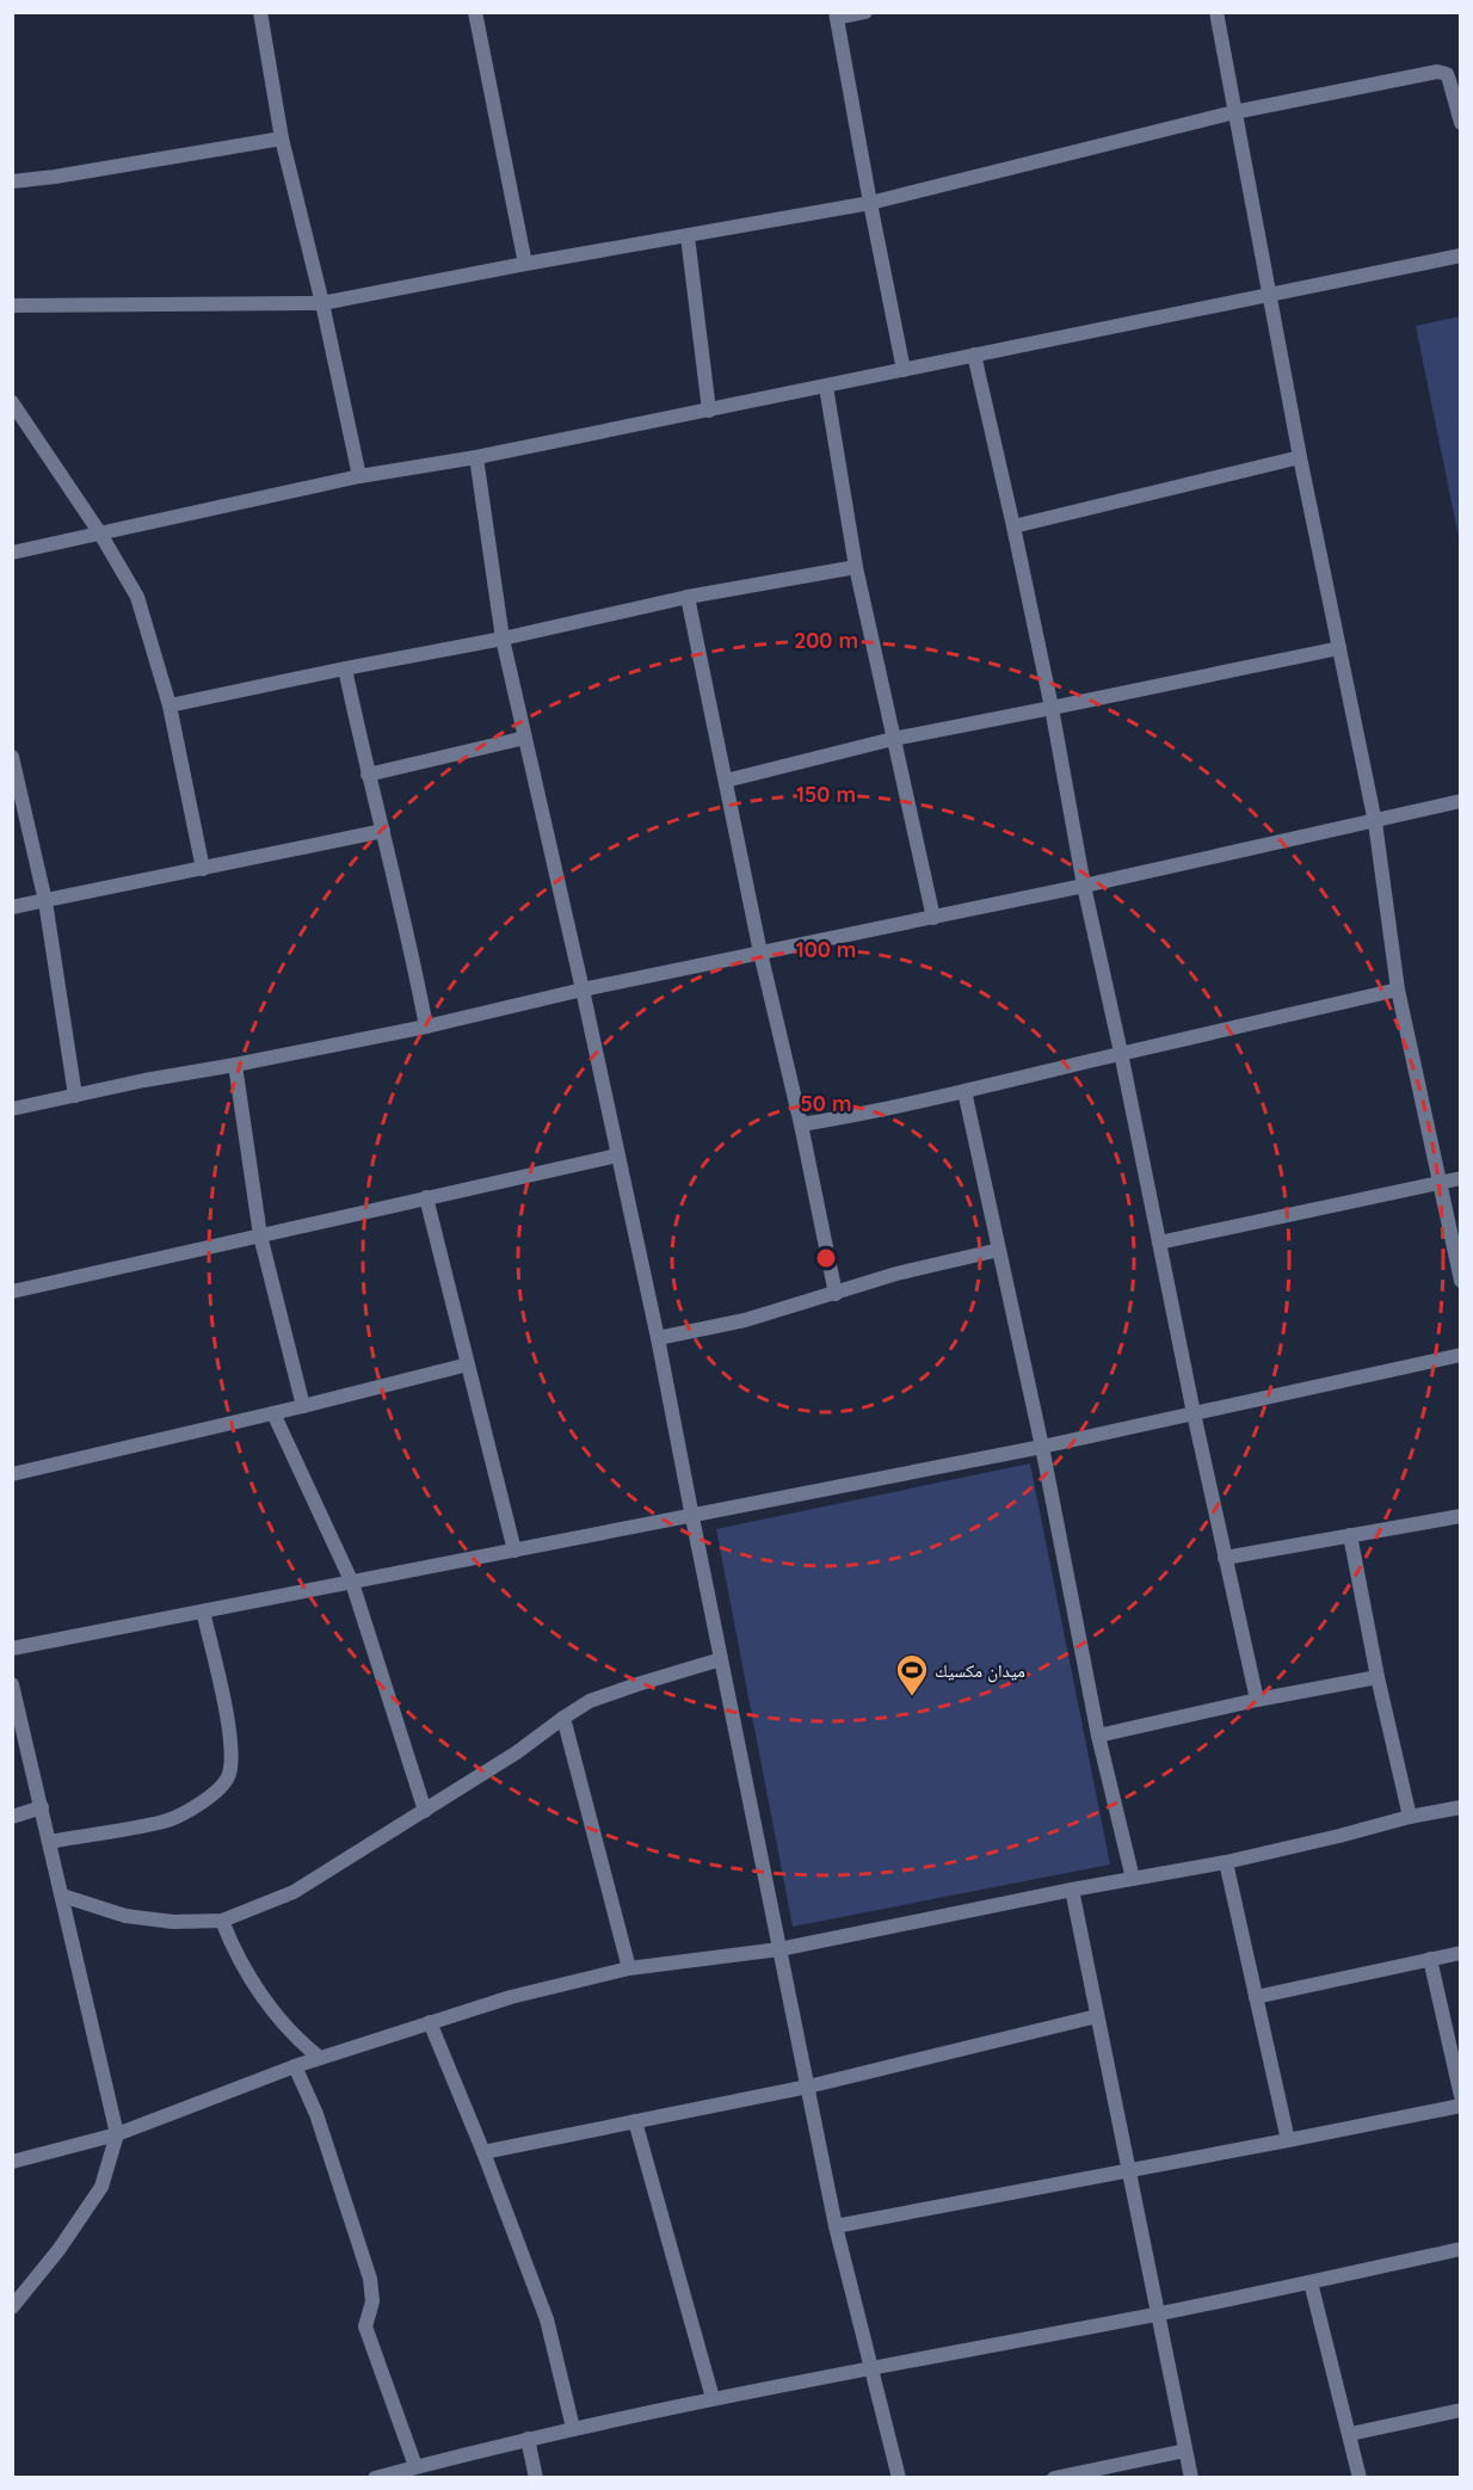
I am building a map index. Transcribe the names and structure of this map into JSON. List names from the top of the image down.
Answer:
{
  "places": {
    "sports": ["ميدان مكسيك"]
  },
  "rings": [
    "200 m",
    "150 m",
    "100 m",
    "50 m"
  ]
}
